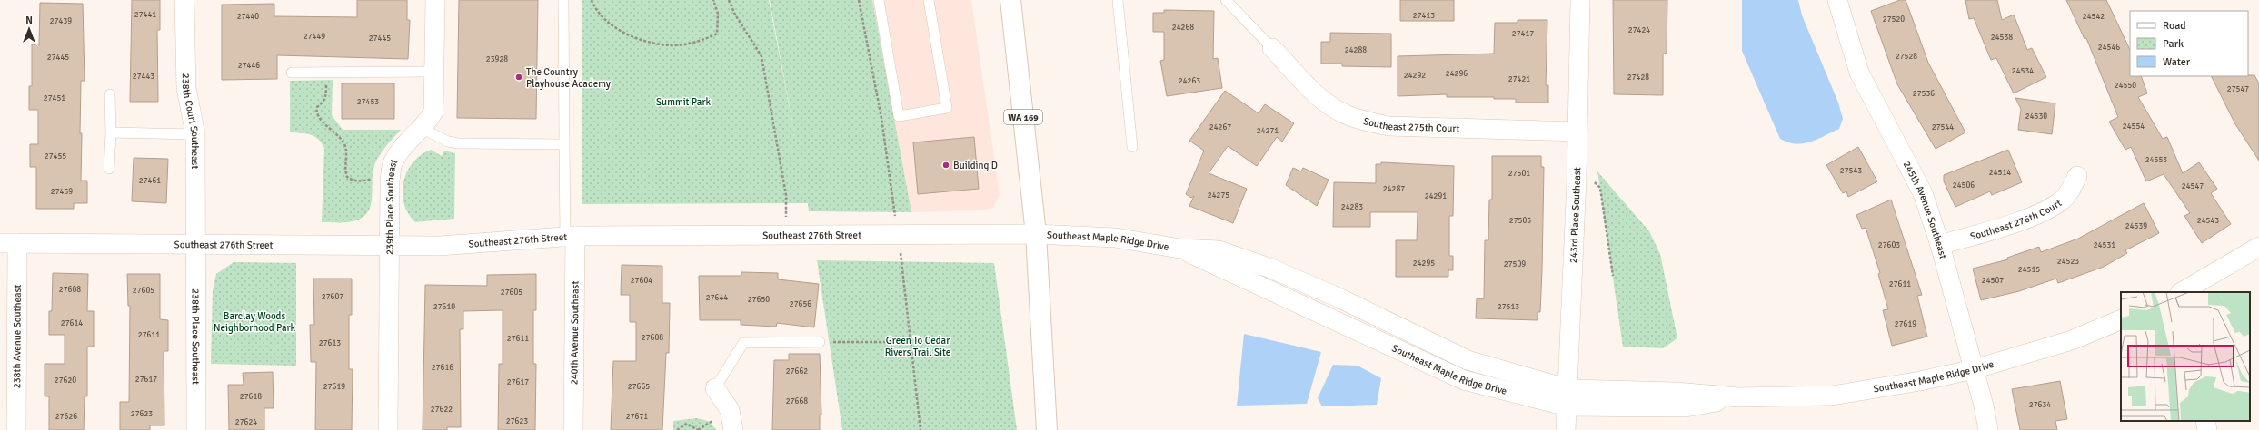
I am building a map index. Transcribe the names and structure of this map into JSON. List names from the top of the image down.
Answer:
{
  "streets": {
    "main road": ["WA 169"],
    "street": [
      "238th Court Southeast",
      "Southeast 275th Court",
      "239th Place Southeast",
      "245th Avenue Southeast",
      "243rd Place Southeast",
      "Southeast 276th Court",
      "Southeast 276th Street",
      "Southeast Maple Ridge Drive",
      "240th Avenue Southeast",
      "238th Avenue Southeast",
      "238th Place Southeast"
    ]
  },
  "crossings": [
    ["WA 169", "Southeast 276th Street"],
    ["WA 169", "Southeast Maple Ridge Drive"],
    ["238th Court Southeast", "Southeast 276th Street"],
    ["238th Court Southeast", "238th Place Southeast"],
    ["Southeast 275th Court", "243rd Place Southeast"],
    ["239th Place Southeast", "Southeast 276th Street"],
    ["245th Avenue Southeast", "Southeast 276th Court"],
    ["245th Avenue Southeast", "Southeast Maple Ridge Drive"],
    ["243rd Place Southeast", "Southeast Maple Ridge Drive"],
    ["Southeast 276th Street", "Southeast Maple Ridge Drive"],
    ["Southeast 276th Street", "240th Avenue Southeast"],
    ["Southeast 276th Street", "238th Avenue Southeast"],
    ["Southeast 276th Street", "238th Place Southeast"]
  ],
  "parks": ["Summit Park", "Barclay Woods Neighborhood Park", "Green To Cedar Rivers Trail Site"],
  "places": ["The Country Playhouse Academy", "Building D"],
  "house_numbers": [
    "27441",
    "27413",
    "27440",
    "24542",
    "27520",
    "27439",
    "24268",
    "27424",
    "27417",
    "27449",
    "24538",
    "27445",
    "24546",
    "24288",
    "27528",
    "27445",
    "23928",
    "27446",
    "24534",
    "24296",
    "24292",
    "27443",
    "27428",
    "27421",
    "24263",
    "24550",
    "27547",
    "27536",
    "27451",
    "27453",
    "24530",
    "24554",
    "24267",
    "27544",
    "24271",
    "27455",
    "24553",
    "27543",
    "24514",
    "27501",
    "27461",
    "24506",
    "24547",
    "24287",
    "27459",
    "24275",
    "24291",
    "24283",
    "27505",
    "24543",
    "24539",
    "27603",
    "24531",
    "24523",
    "24295",
    "27509",
    "24515",
    "27604",
    "24507",
    "27611",
    "27608",
    "27605",
    "27605",
    "27607",
    "27644",
    "27650",
    "27656",
    "27610",
    "27513",
    "27614",
    "27619",
    "27611",
    "27608",
    "27611",
    "27613",
    "27616",
    "27662",
    "27617",
    "27620",
    "27617",
    "27619",
    "27665",
    "27618",
    "27668",
    "27634",
    "27622",
    "27623",
    "27626",
    "27671",
    "27623",
    "27624"
  ],
  "legend": ["Road", "Park", "Water"],
  "north": "top"
}
